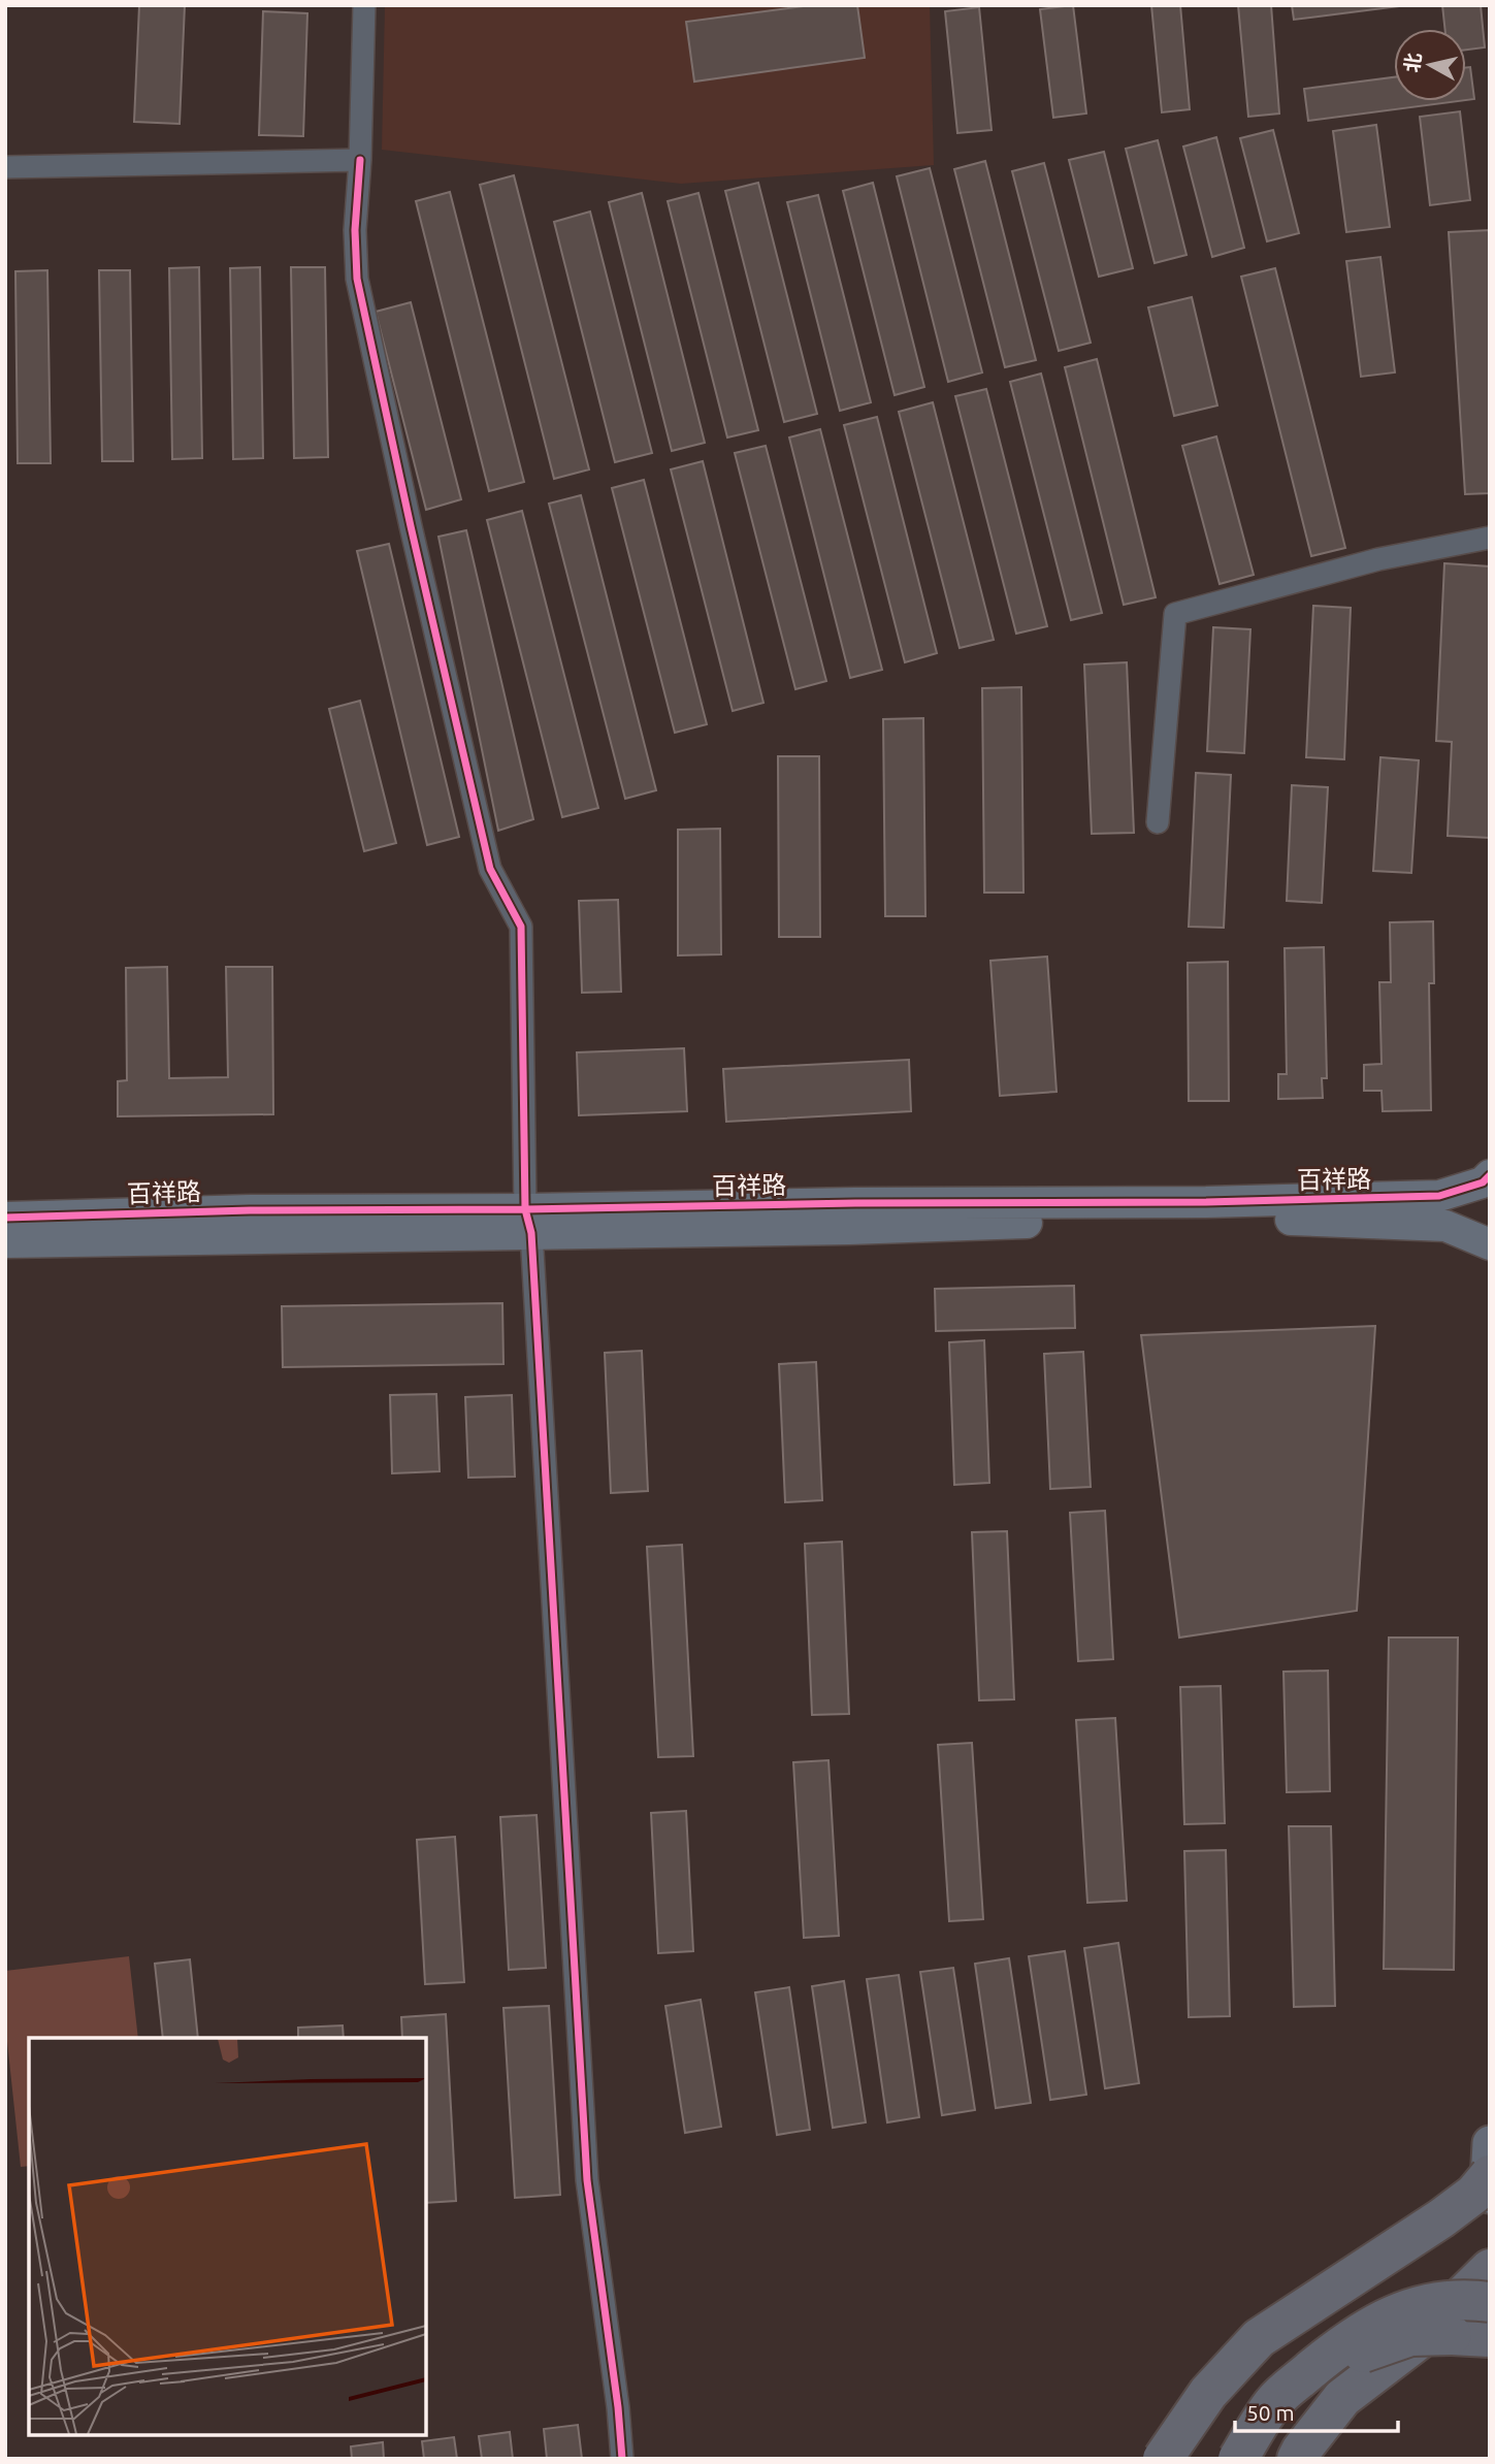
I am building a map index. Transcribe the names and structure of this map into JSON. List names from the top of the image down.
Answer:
{
  "streets": {
    "street": ["百祥路"]
  },
  "scale_bar": "50 m",
  "north": "left"
}
